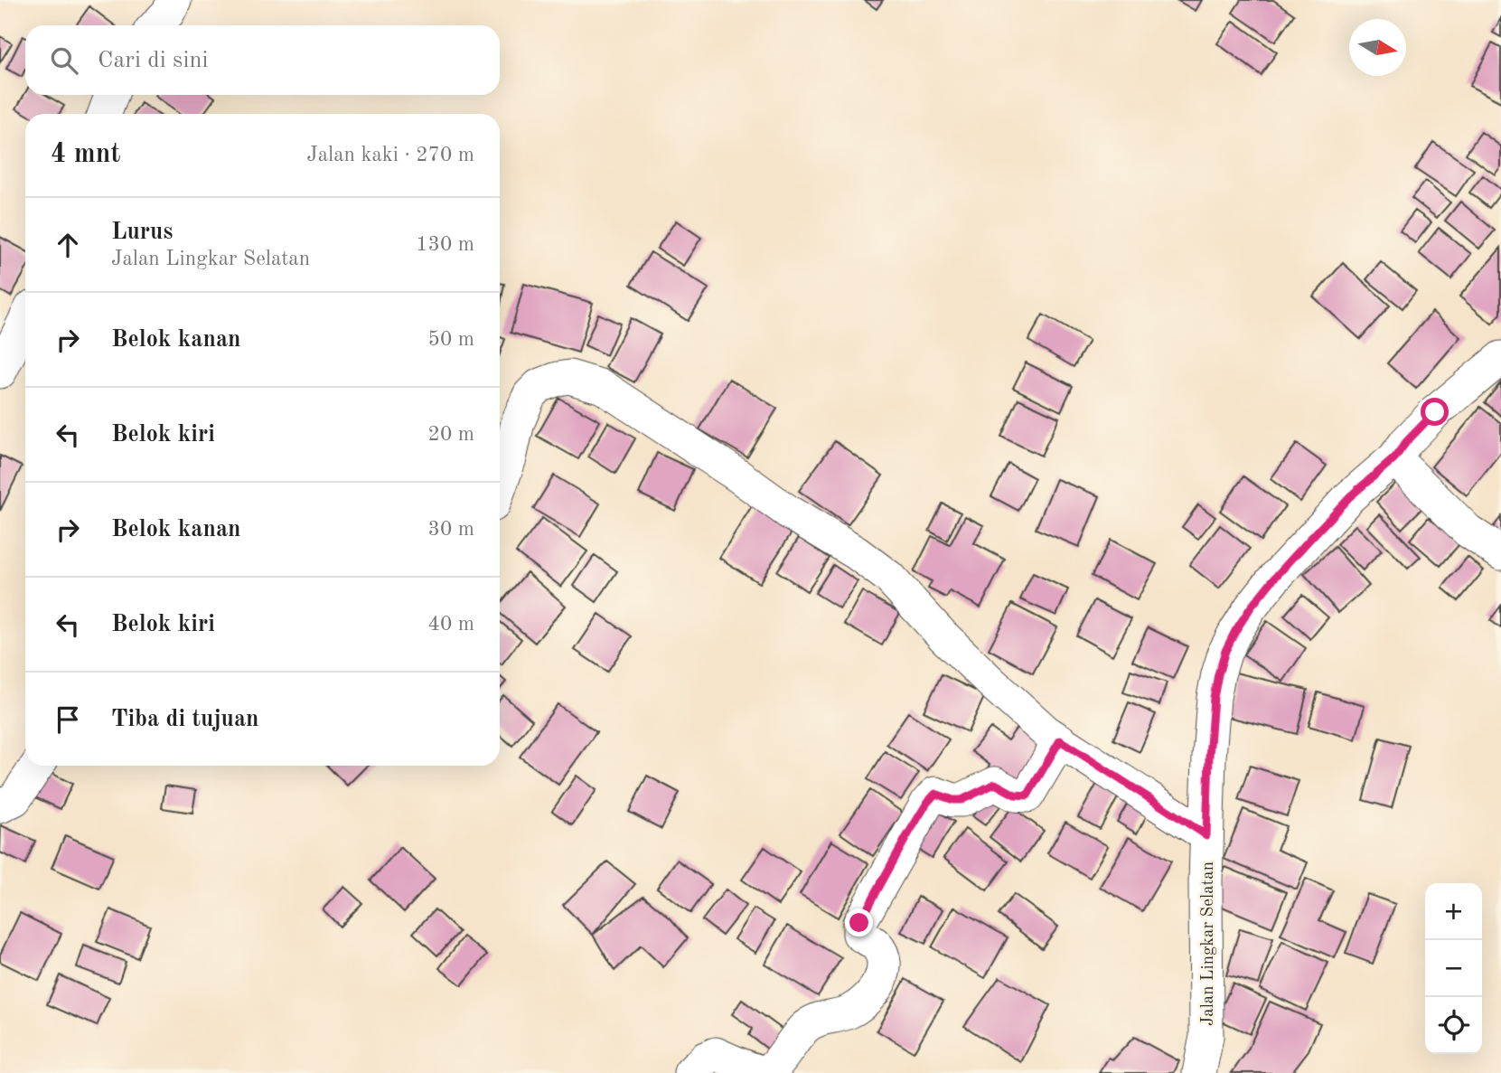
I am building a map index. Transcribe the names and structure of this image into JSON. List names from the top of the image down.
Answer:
{
  "streets": {
    "street": ["Jalan Lingkar Selatan"]
  },
  "north": "right",
  "page": {
    "search": "Cari di sini",
    "heading": ["4 mnt", "Jalan kaki · 270 m"],
    "list": [
      ["Lurus", "Jalan Lingkar Selatan", "130 m"],
      ["Belok kanan", "50 m"],
      ["Belok kiri", "20 m"],
      ["Belok kanan", "30 m"],
      ["Belok kiri", "40 m"],
      "Tiba di tujuan"
    ],
    "map_buttons": ["+", "−"]
  }
}
